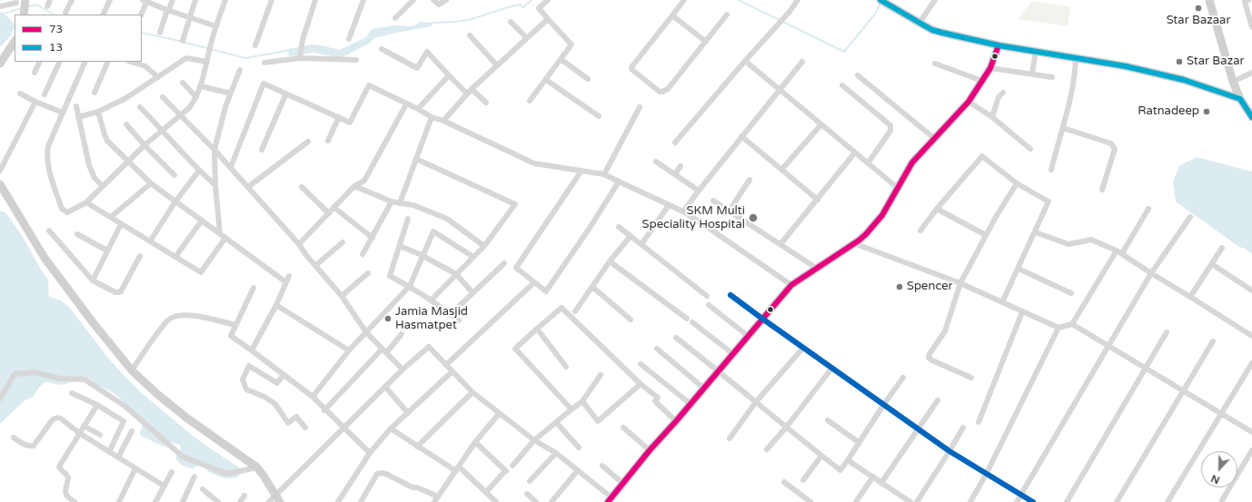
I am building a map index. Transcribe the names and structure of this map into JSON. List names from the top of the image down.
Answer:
{
  "places": [
    "Star Bazaar",
    "Star Bazar",
    "Ratnadeep",
    "SKM Multi Speciality Hospital",
    "Spencer",
    "Jamia Masjid Hasmatpet"
  ],
  "lines": ["transit line 13", "transit line 73"],
  "legend": ["73", "13"],
  "north": "bottom"
}
